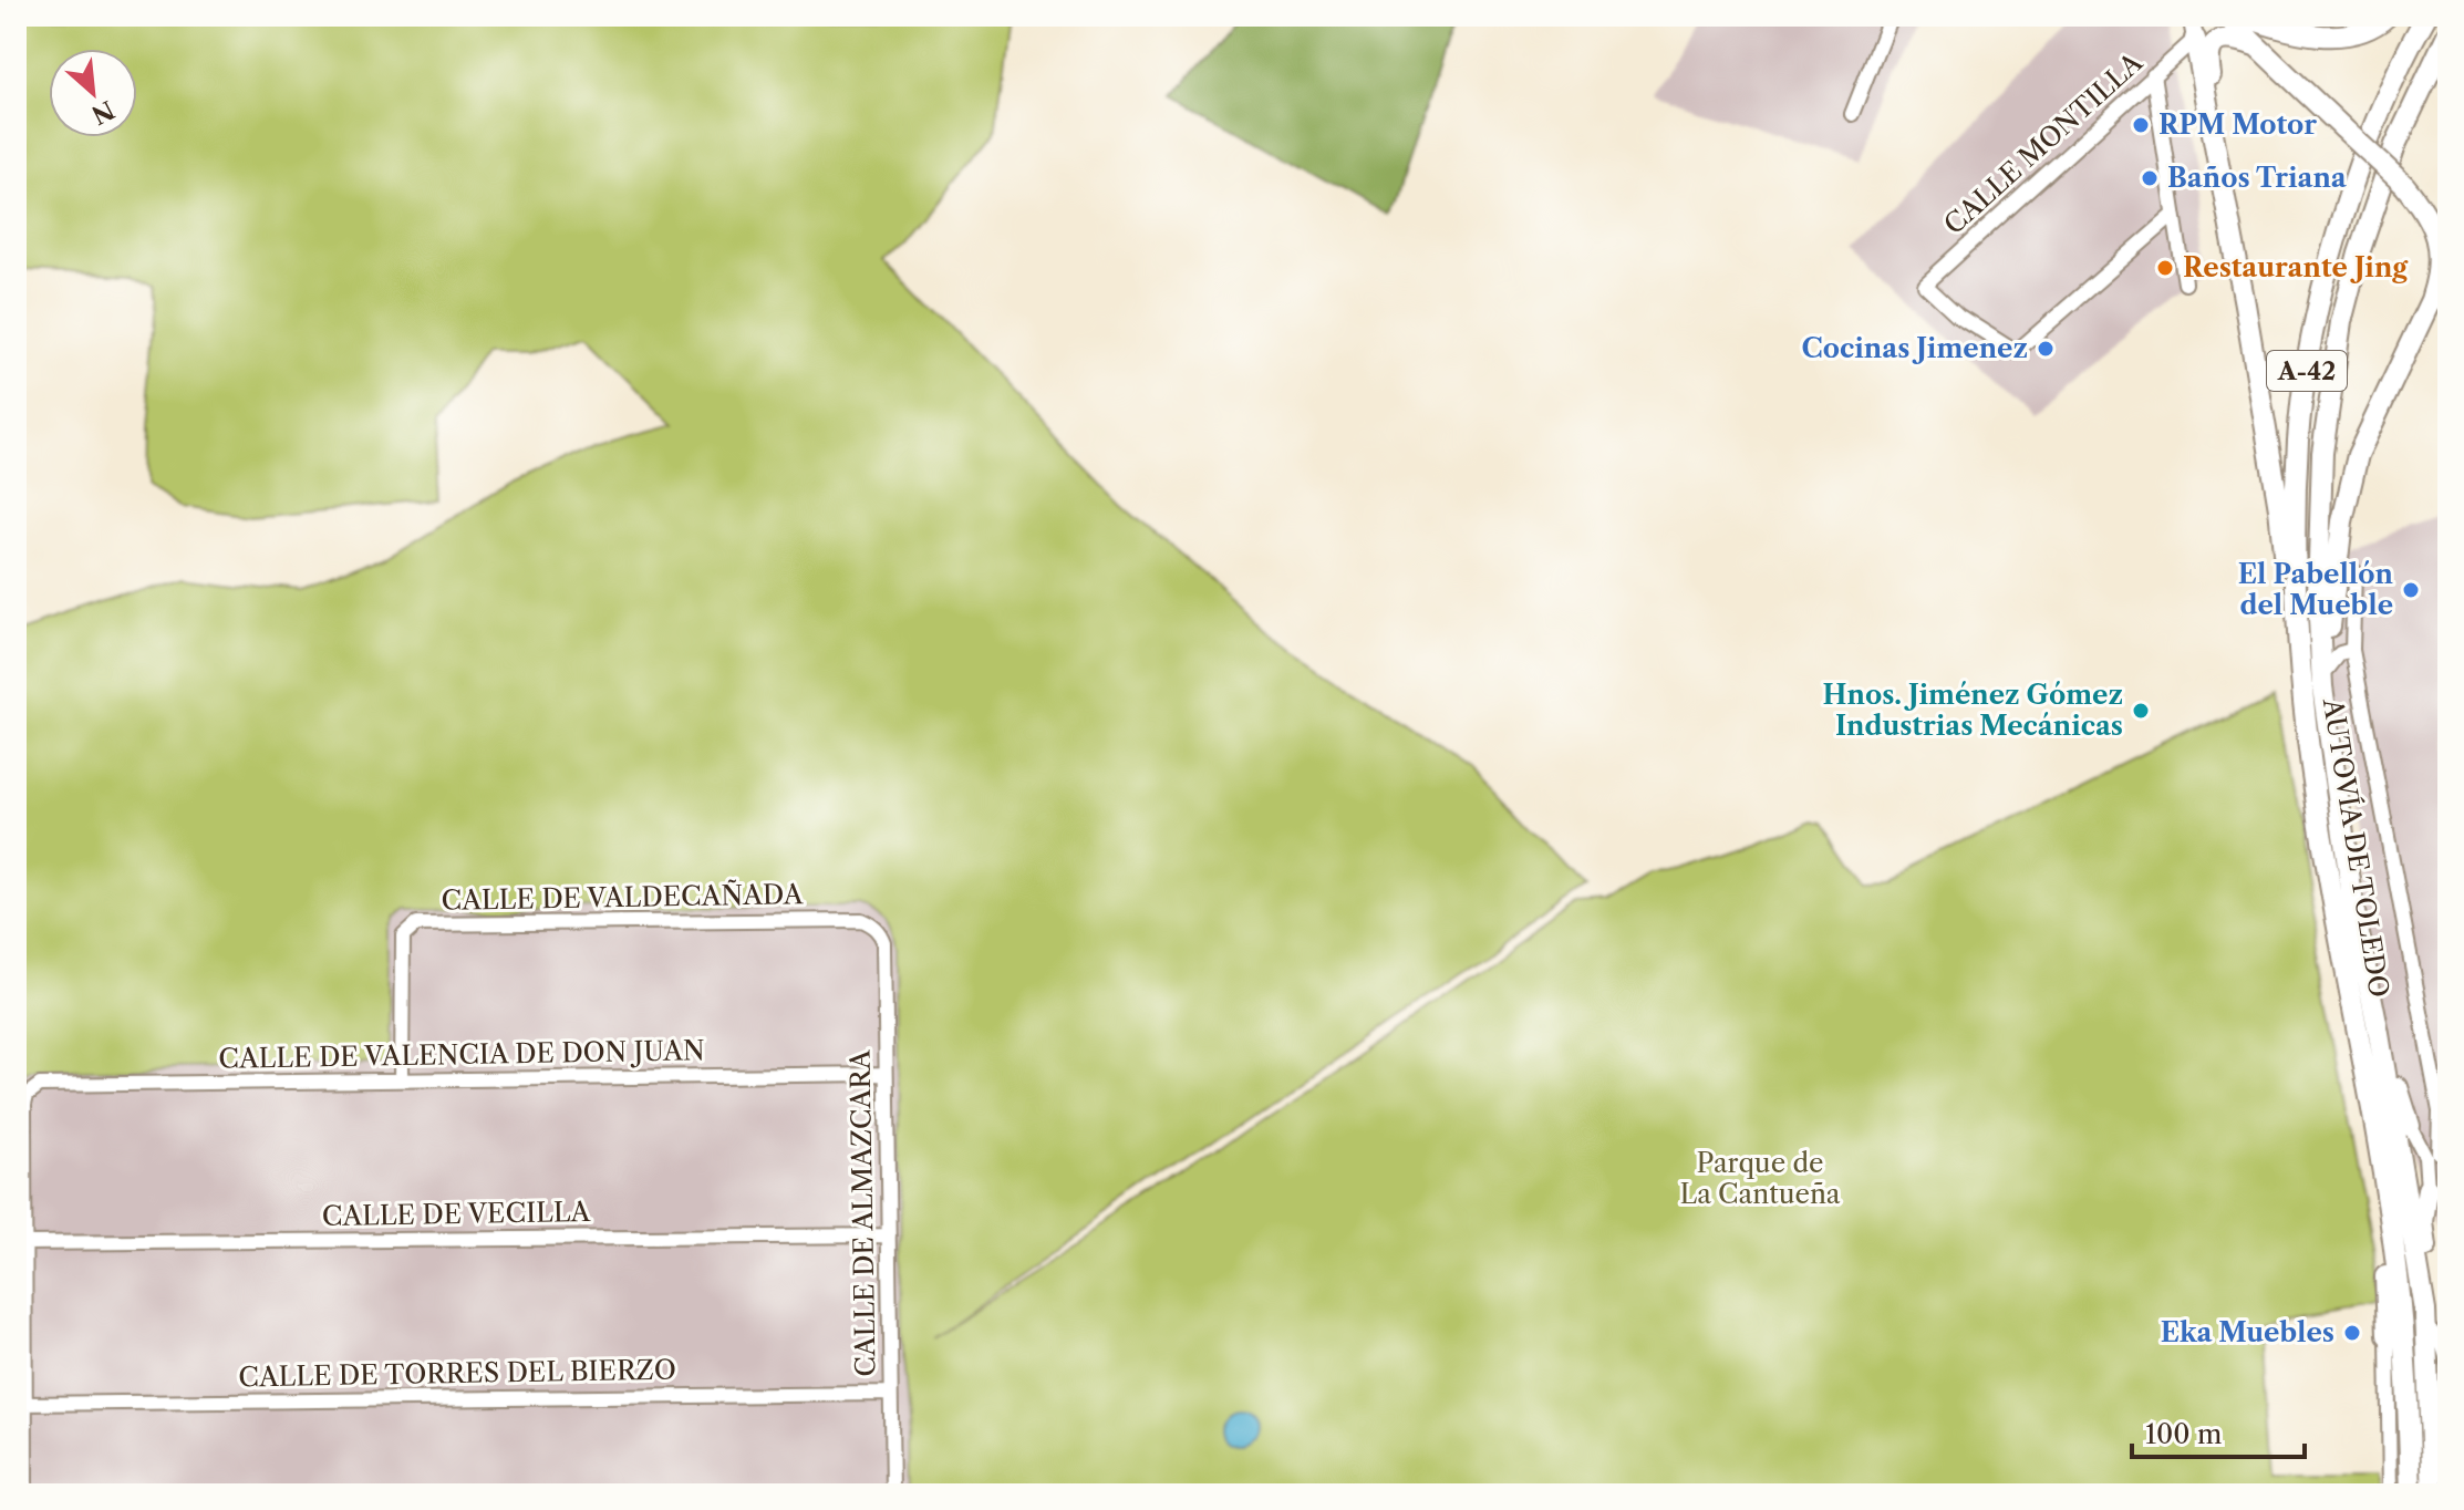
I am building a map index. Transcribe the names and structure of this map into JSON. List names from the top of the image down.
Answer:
{
  "streets": {
    "highway": ["A-42", "AUTOVÍA DE TOLEDO"],
    "street": [
      "CALLE MONTILLA",
      "CALLE DE VALDECAÑADA",
      "CALLE DE VALENCIA DE DON JUAN",
      "CALLE DE ALMAZCARA",
      "CALLE DE VECILLA",
      "CALLE DE TORRES DEL BIERZO"
    ]
  },
  "crossings": [
    ["CALLE DE VALDECAÑADA", "CALLE DE VALENCIA DE DON JUAN"],
    ["CALLE DE VALDECAÑADA", "CALLE DE ALMAZCARA"],
    ["CALLE DE VALENCIA DE DON JUAN", "CALLE DE ALMAZCARA"],
    ["CALLE DE VALENCIA DE DON JUAN", "CALLE DE VECILLA"],
    ["CALLE DE ALMAZCARA", "CALLE DE VECILLA"],
    ["CALLE DE ALMAZCARA", "CALLE DE TORRES DEL BIERZO"]
  ],
  "parks": ["Parque de La Cantueña"],
  "places": [
    "RPM Motor",
    "Baños Triana",
    "Restaurante Jing",
    "Cocinas Jimenez",
    "El Pabellón del Mueble",
    "Hnos. Jiménez Gómez Industrias Mecánicas",
    "Eka Muebles"
  ],
  "scale_bar": "100 m",
  "north": "bottom right"
}
